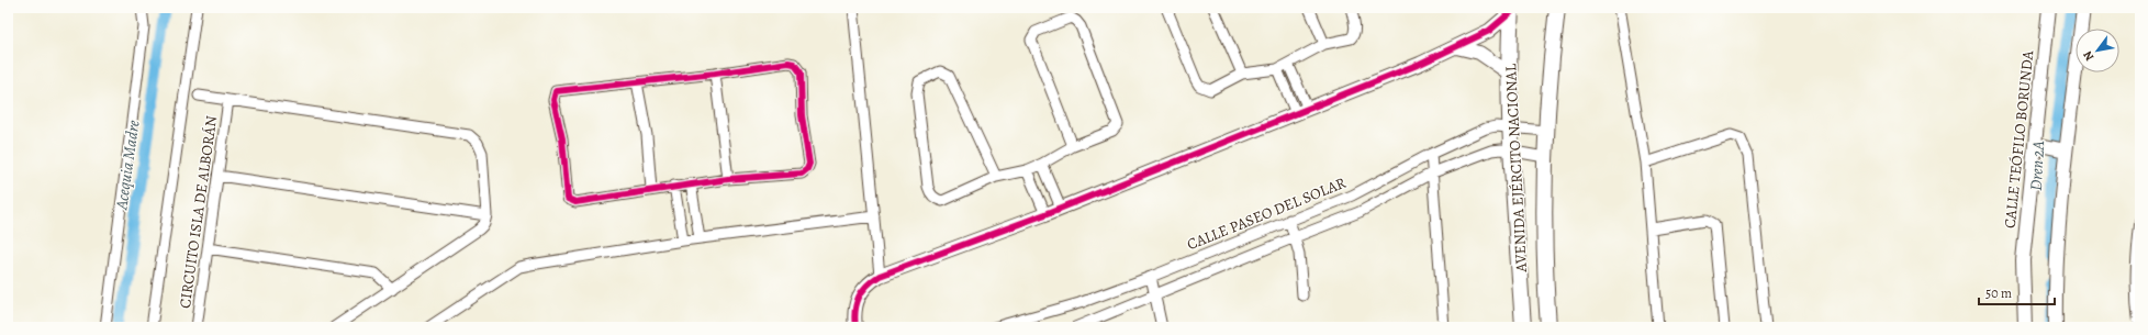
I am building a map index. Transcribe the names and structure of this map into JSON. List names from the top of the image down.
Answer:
{
  "streets": {
    "main road": ["AVENIDA EJÉRCITO NACIONAL"],
    "street": ["CALLE TEÓFILO BORUNDA", "CIRCUITO ISLA DE ALBORÁN", "CALLE PASEO DEL SOLAR"]
  },
  "crossings": [
    ["AVENIDA EJÉRCITO NACIONAL", "CALLE PASEO DEL SOLAR"]
  ],
  "water": ["Acequia Madre", "Dren 2A"],
  "scale_bar": "50 m",
  "north": "bottom left"
}
